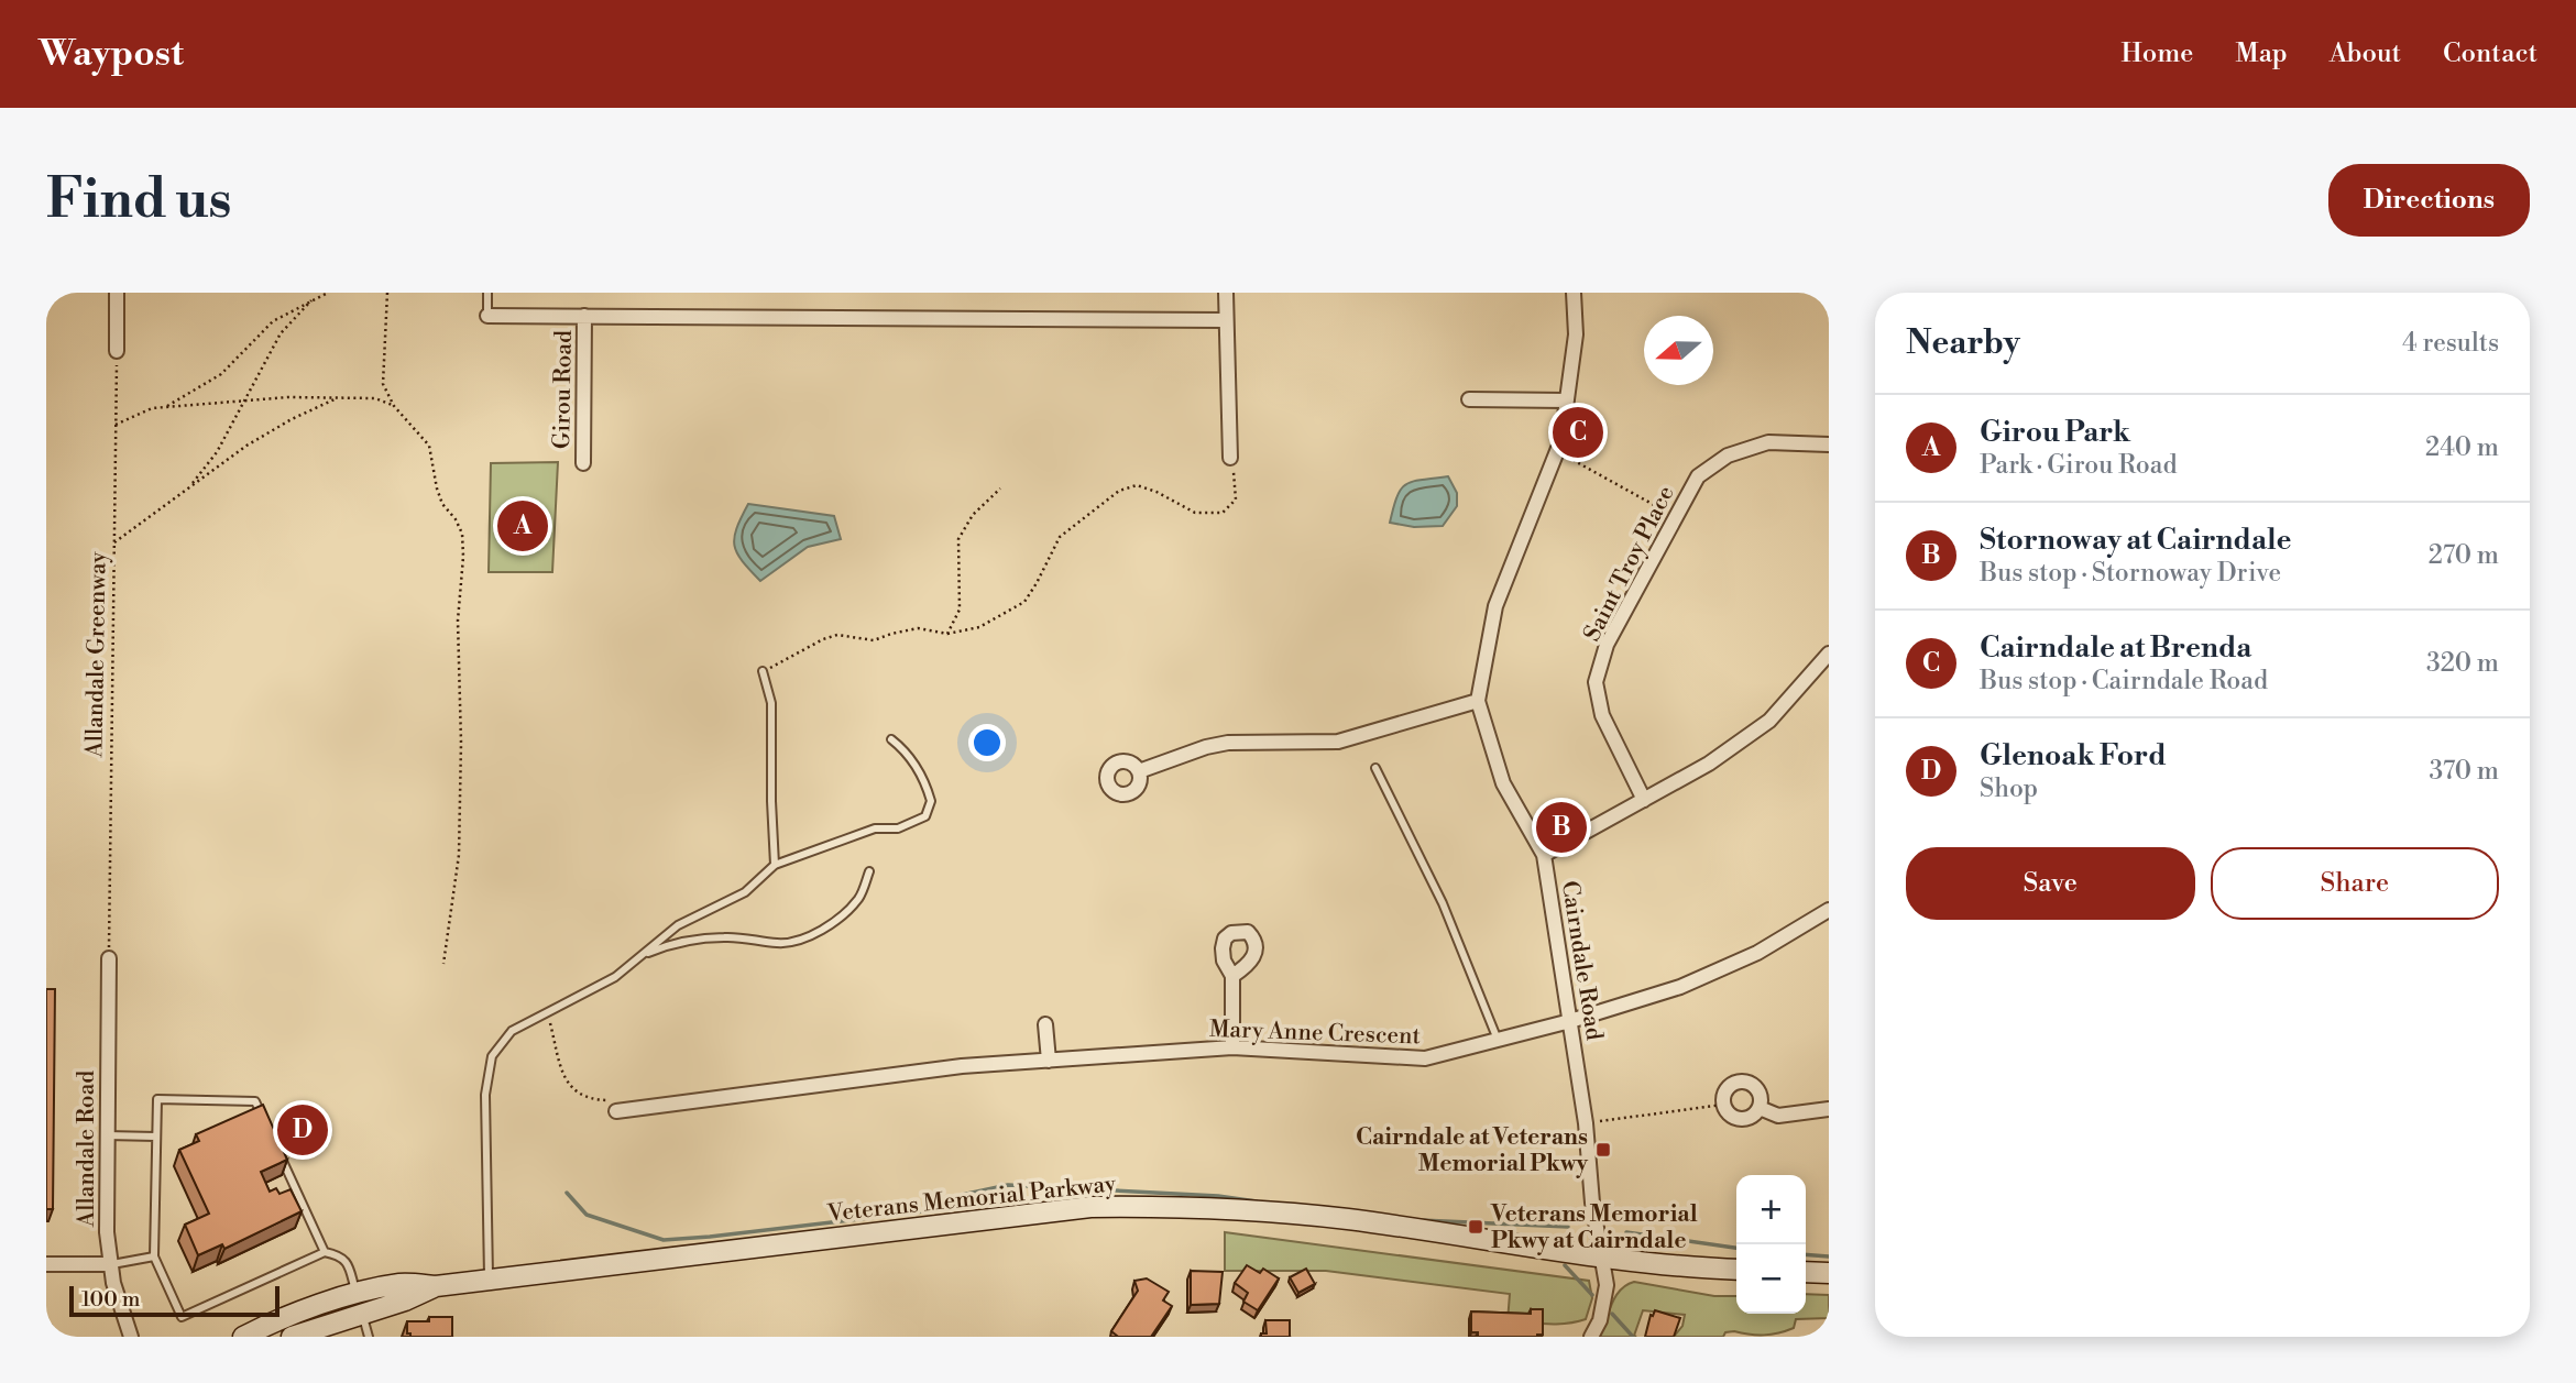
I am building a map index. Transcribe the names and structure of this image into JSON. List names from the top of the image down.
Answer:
{
  "streets": {
    "main road": ["Veterans Memorial Parkway"],
    "street": [
      "Girou Road",
      "Saint Troy Place",
      "Cairndale Road",
      "Mary Anne Crescent",
      "Allandale Road"
    ],
    "path": ["Allandale Greenway"]
  },
  "crossings": [
    ["Allandale Greenway", "Allandale Road"],
    ["Cairndale Road", "Mary Anne Crescent"],
    ["Cairndale Road", "Veterans Memorial Parkway"]
  ],
  "places": {
    "transit": ["Cairndale at Veterans Memorial Pkwy", "Veterans Memorial Pkwy at Cairndale"]
  },
  "scale_bar": "100 m",
  "north": "left",
  "page": {
    "header": "Waypost",
    "nav": [
      "Home",
      "Map",
      "About",
      "Contact"
    ],
    "buttons": [
      "Directions",
      ["Save", "Share"]
    ],
    "title": "Find us",
    "heading": ["Nearby", "4 results"],
    "list": [
      {
        "mark": "A",
        "name": "Girou Park",
        "note": "Park · Girou Road",
        "value": "240 m"
      },
      {
        "mark": "B",
        "name": "Stornoway at Cairndale",
        "note": "Bus stop · Stornoway Drive",
        "value": "270 m"
      },
      {
        "mark": "C",
        "name": "Cairndale at Brenda",
        "note": "Bus stop · Cairndale Road",
        "value": "320 m"
      },
      {
        "mark": "D",
        "name": "Glenoak Ford",
        "note": "Shop",
        "value": "370 m"
      }
    ],
    "pins": [
      "C",
      "A",
      "B",
      "D"
    ],
    "map_buttons": ["+", "−"],
    "scale": "100 m"
  }
}
